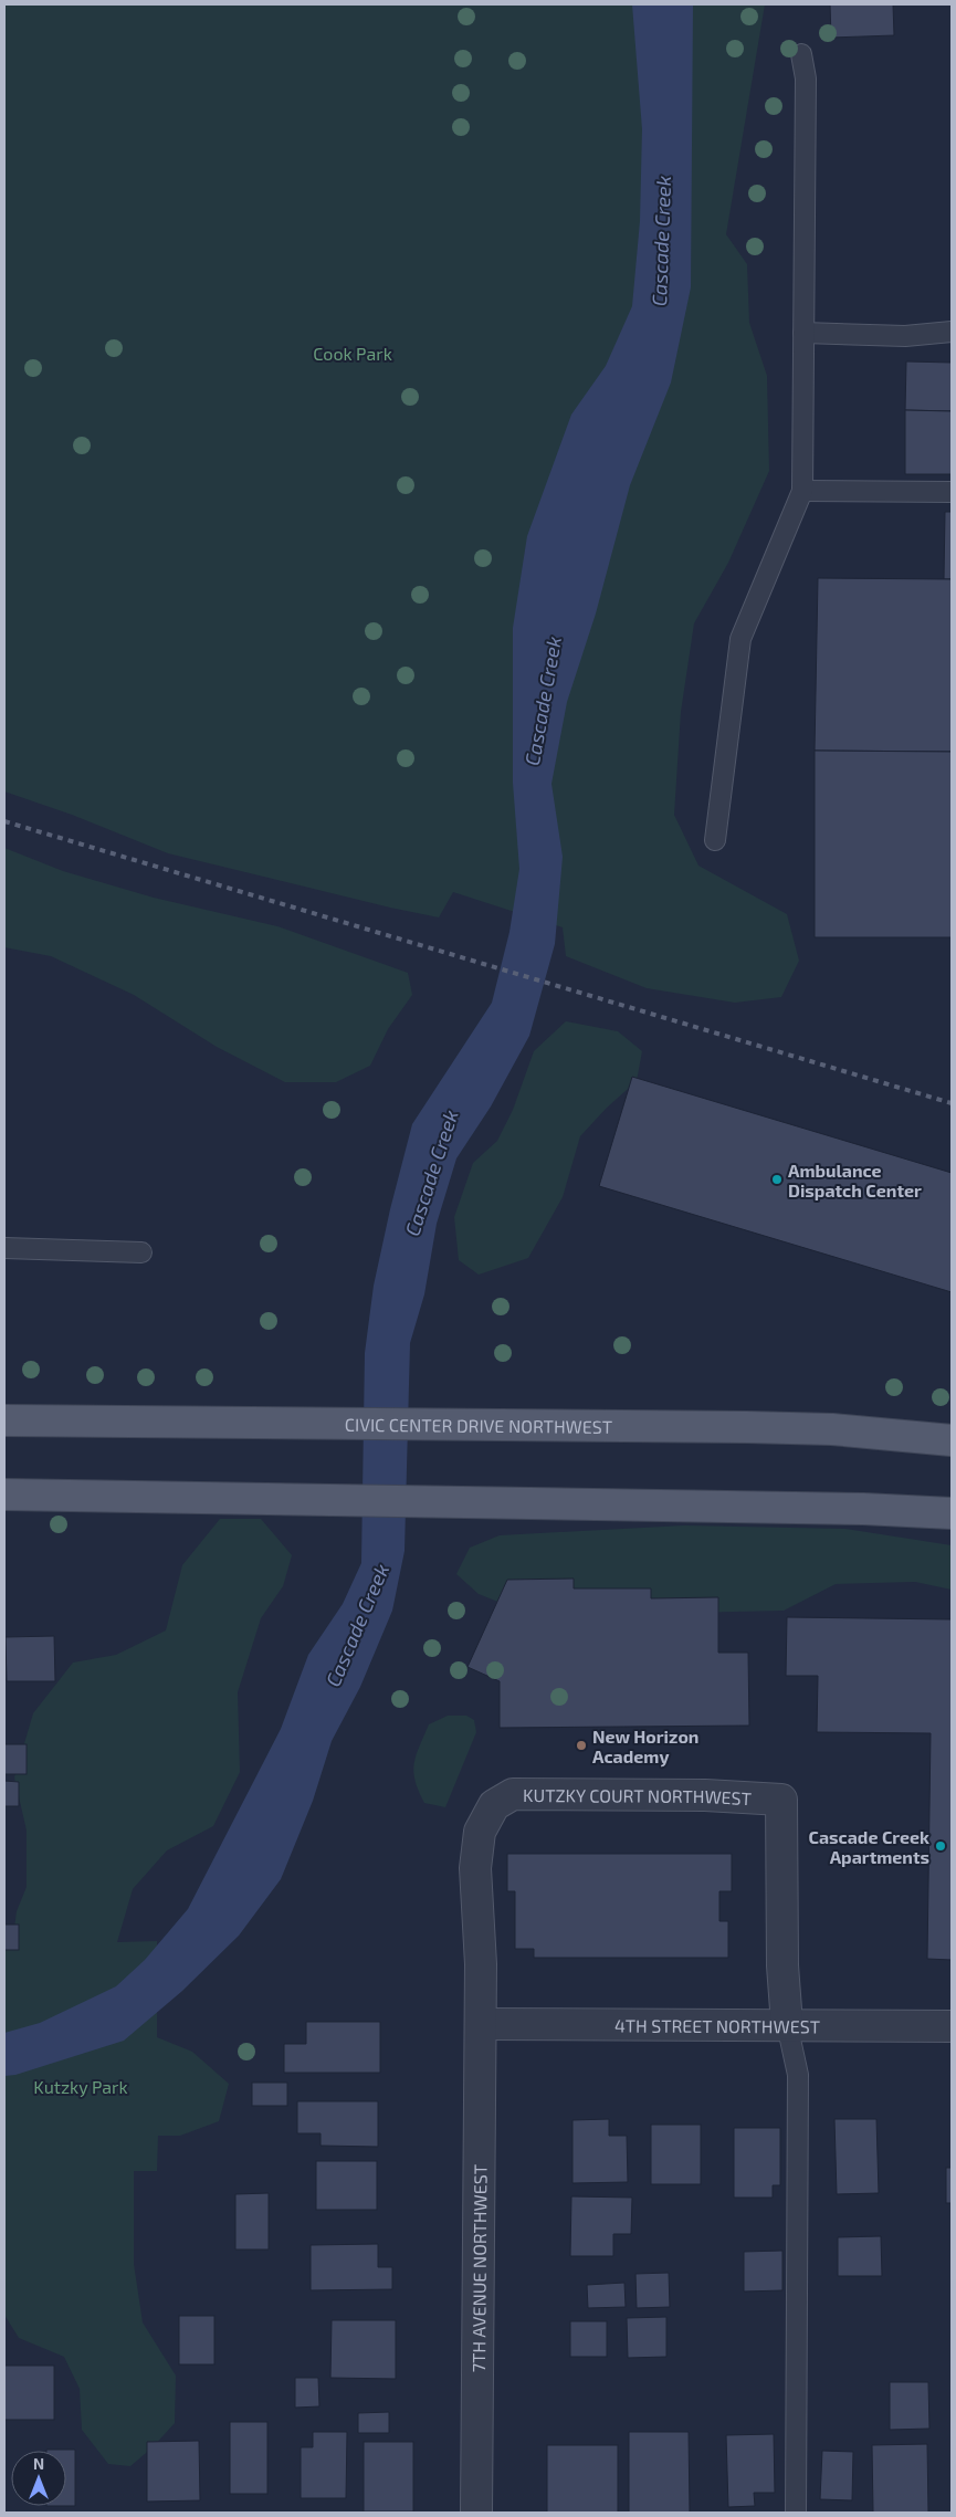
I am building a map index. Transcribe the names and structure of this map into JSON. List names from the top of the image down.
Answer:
{
  "streets": {
    "main road": ["CIVIC CENTER DRIVE NORTHWEST"],
    "street": ["KUTZKY COURT NORTHWEST", "4TH STREET NORTHWEST", "7TH AVENUE NORTHWEST"]
  },
  "crossings": [
    ["KUTZKY COURT NORTHWEST", "4TH STREET NORTHWEST"],
    ["KUTZKY COURT NORTHWEST", "7TH AVENUE NORTHWEST"],
    ["4TH STREET NORTHWEST", "7TH AVENUE NORTHWEST"]
  ],
  "water": ["Cascade Creek"],
  "parks": ["Cook Park", "Kutzky Park"],
  "places": ["Ambulance Dispatch Center", "New Horizon Academy", "Cascade Creek Apartments"],
  "north": "top"
}
